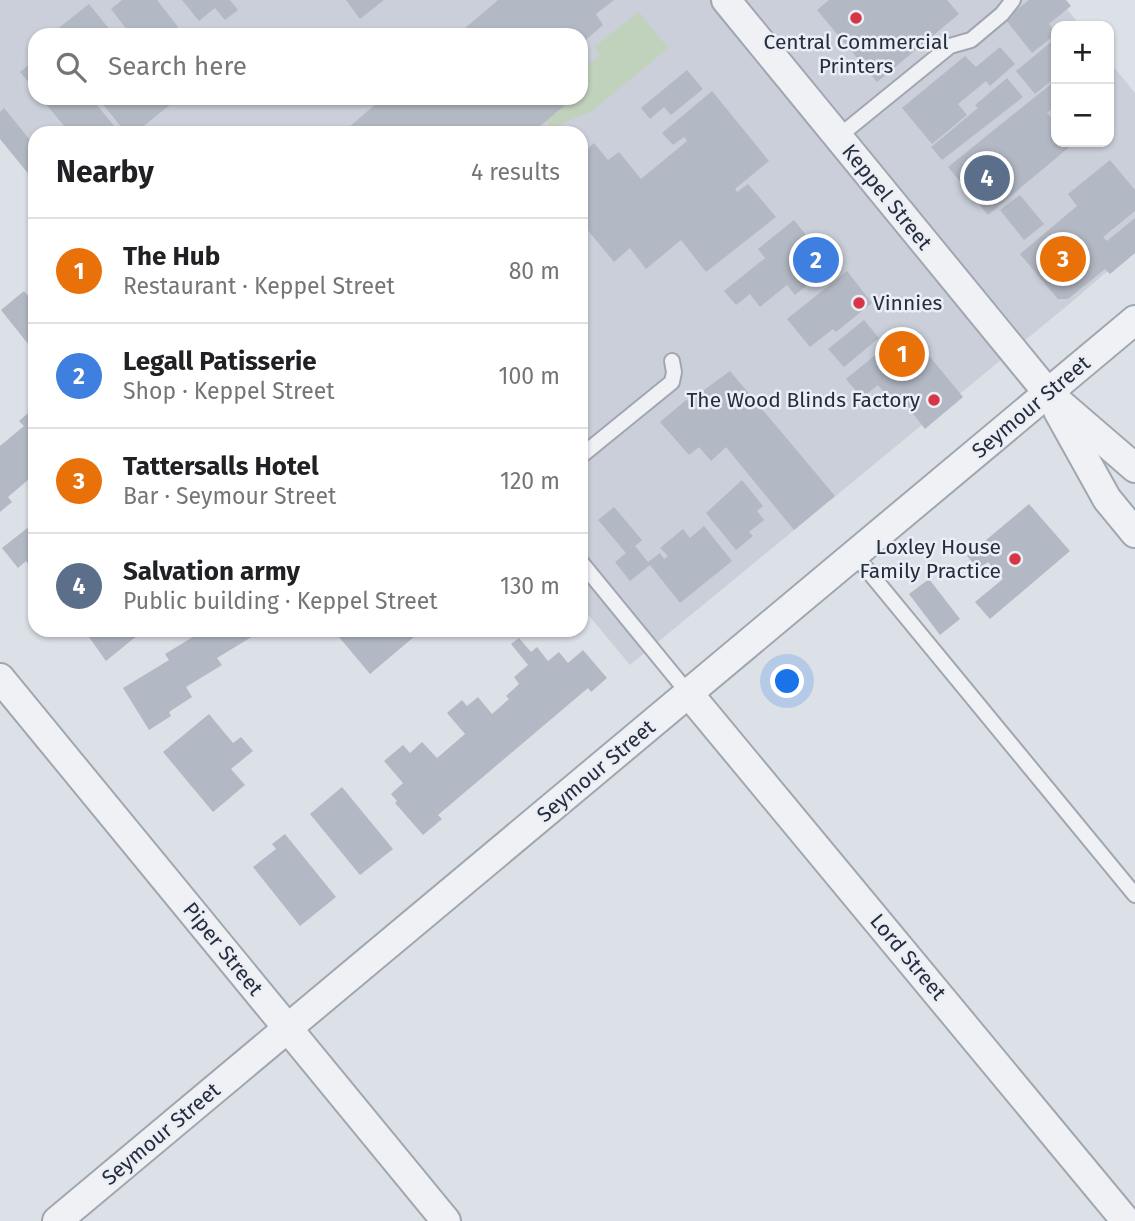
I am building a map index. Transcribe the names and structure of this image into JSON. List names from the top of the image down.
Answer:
{
  "streets": {
    "street": [
      "Keppel Street",
      "Seymour Street",
      "Piper Street",
      "Lord Street"
    ]
  },
  "crossings": [
    ["Keppel Street", "Seymour Street"],
    ["Seymour Street", "Piper Street"],
    ["Seymour Street", "Lord Street"]
  ],
  "places": [
    "Central Commercial Printers",
    "Vinnies",
    "The Wood Blinds Factory",
    "Loxley House Family Practice"
  ],
  "page": {
    "map_buttons": ["+", "−"],
    "search": "Search here",
    "heading": ["Nearby", "4 results"],
    "pins": [
      "4",
      "3",
      "2",
      "1"
    ],
    "list": [
      {
        "mark": "1",
        "name": "The Hub",
        "note": "Restaurant · Keppel Street",
        "value": "80 m"
      },
      {
        "mark": "2",
        "name": "Legall Patisserie",
        "note": "Shop · Keppel Street",
        "value": "100 m"
      },
      {
        "mark": "3",
        "name": "Tattersalls Hotel",
        "note": "Bar · Seymour Street",
        "value": "120 m"
      },
      {
        "mark": "4",
        "name": "Salvation army",
        "note": "Public building · Keppel Street",
        "value": "130 m"
      }
    ]
  }
}
